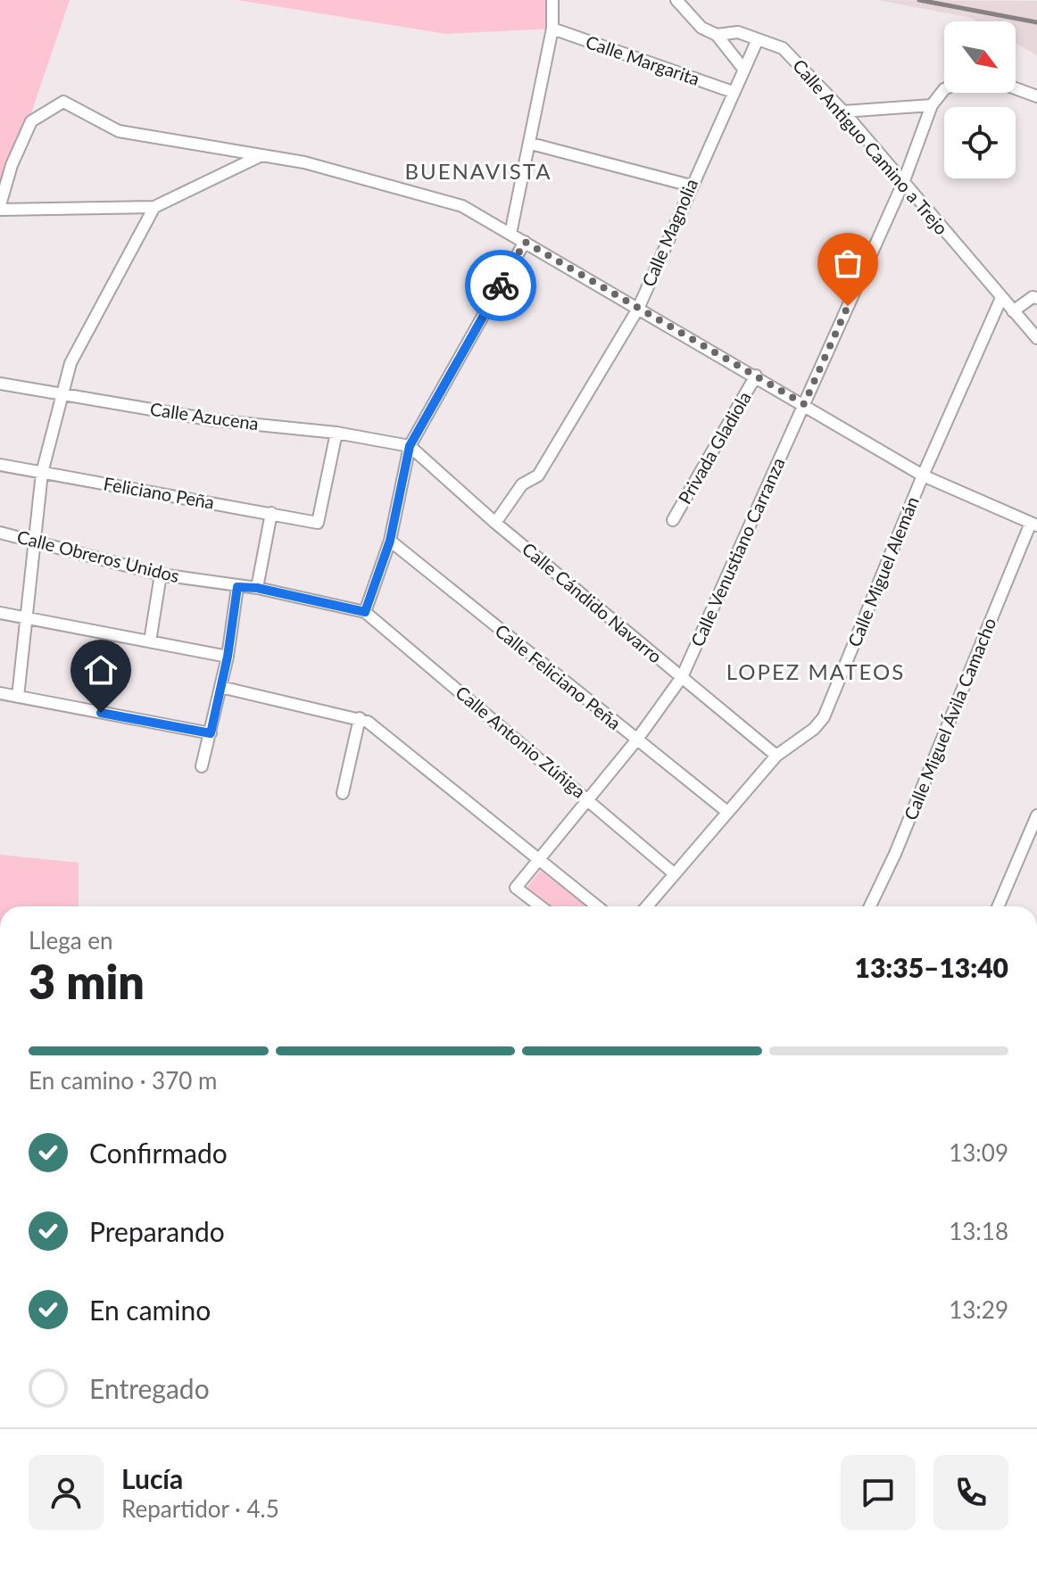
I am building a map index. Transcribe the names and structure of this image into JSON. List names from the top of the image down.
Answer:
{
  "streets": {
    "street": [
      "Calle Margarita",
      "Calle Antiguo Camino a Trejo",
      "Calle Magnolia",
      "Calle Azucena",
      "Privada Gladiola",
      "Feliciano Peña",
      "Calle Venustiano Carranza",
      "Calle Obreros Unidos",
      "Calle Miguel Alemán",
      "Calle Cándido Navarro",
      "Calle Feliciano Peña",
      "Calle Miguel Ávila Camacho",
      "Calle Antonio Zúñiga"
    ]
  },
  "crossings": [
    ["Calle Margarita", "Calle Magnolia"],
    ["Calle Antiguo Camino a Trejo", "Calle Magnolia"],
    ["Calle Antiguo Camino a Trejo", "Calle Venustiano Carranza"],
    ["Calle Antiguo Camino a Trejo", "Calle Miguel Alemán"],
    ["Calle Magnolia", "Calle Cándido Navarro"],
    ["Calle Azucena", "Feliciano Peña"],
    ["Calle Azucena", "Calle Cándido Navarro"],
    ["Calle Venustiano Carranza", "Calle Cándido Navarro"],
    ["Calle Venustiano Carranza", "Calle Feliciano Peña"],
    ["Calle Venustiano Carranza", "Calle Antonio Zúñiga"],
    ["Calle Obreros Unidos", "Calle Antonio Zúñiga"],
    ["Calle Miguel Alemán", "Calle Cándido Navarro"],
    ["Calle Miguel Alemán", "Calle Feliciano Peña"],
    ["Calle Miguel Alemán", "Calle Antonio Zúñiga"]
  ],
  "districts": ["BUENAVISTA", "LOPEZ MATEOS"],
  "north": "bottom right",
  "page": {
    "heading": ["3 min", "Llega en", "13:35–13:40"],
    "panel": ["Lucía", "Repartidor · 4.5"],
    "bar": "En camino · 370 m",
    "list": [
      ["Confirmado", "13:09"],
      ["Preparando", "13:18"],
      ["En camino", "13:29"],
      "Entregado"
    ]
  }
}
